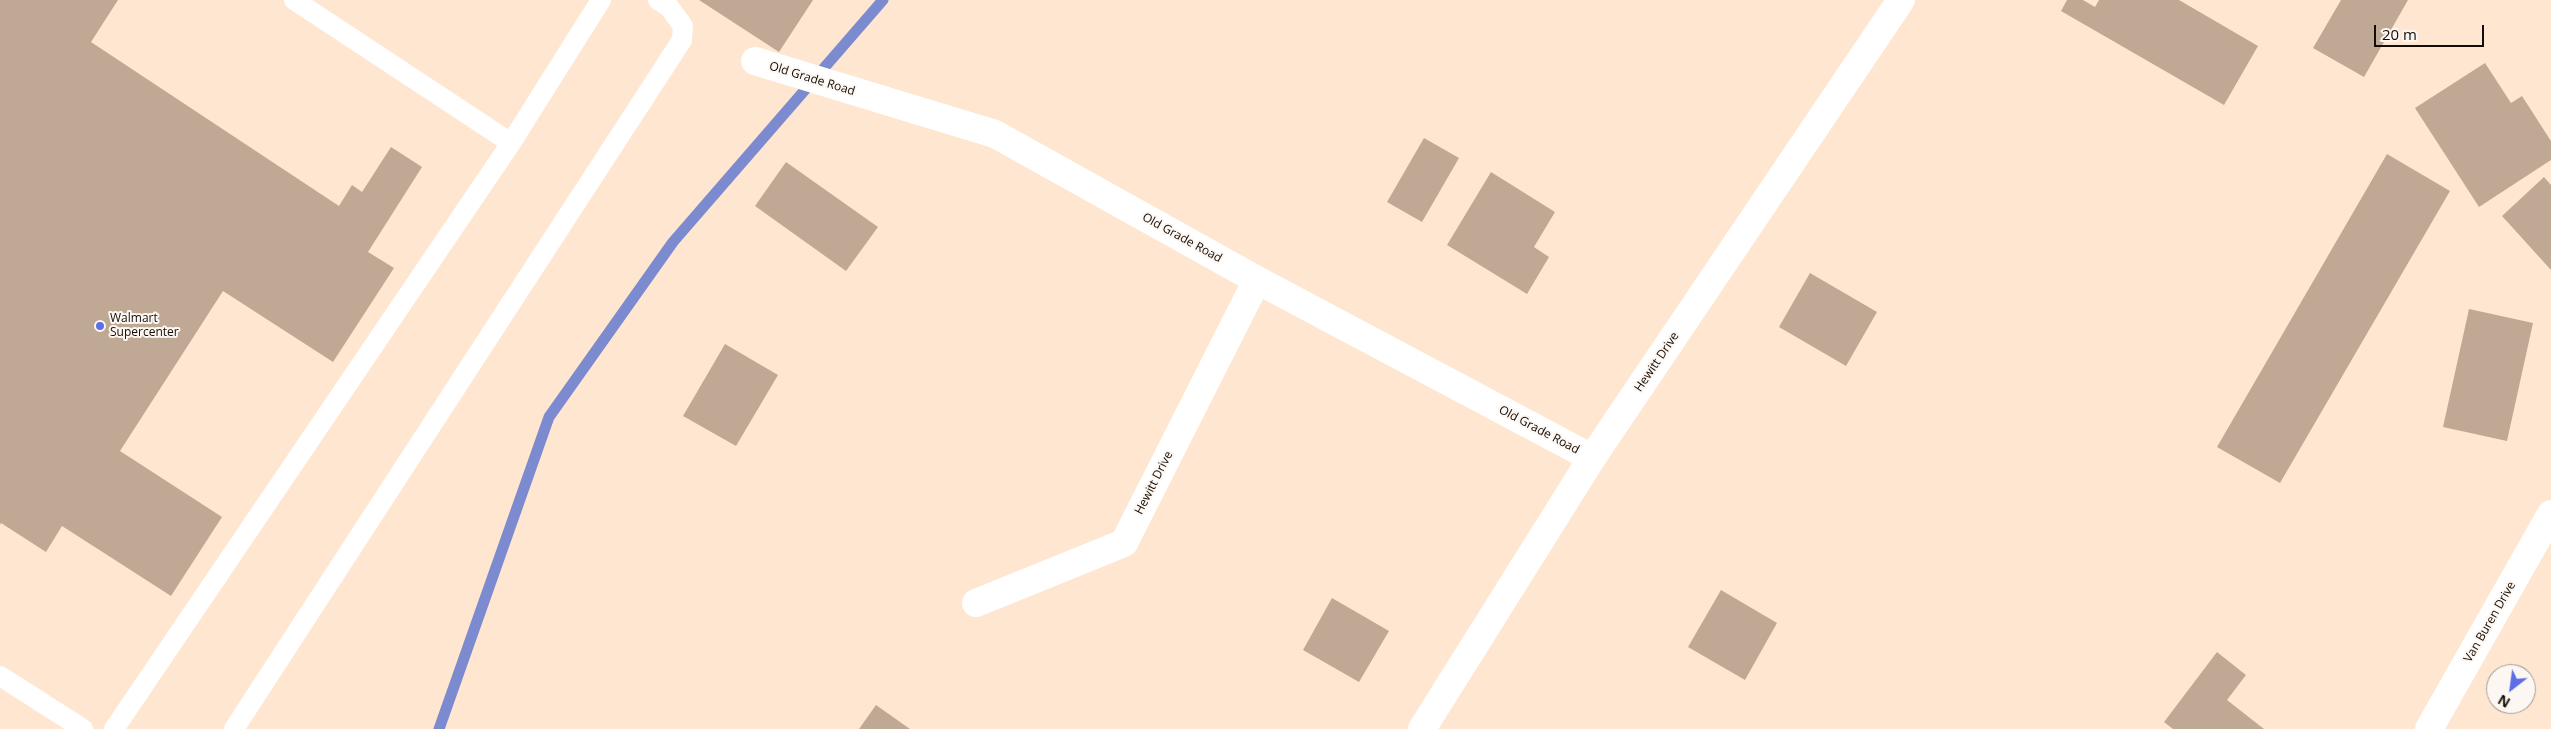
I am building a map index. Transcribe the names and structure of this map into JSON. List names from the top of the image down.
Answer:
{
  "streets": {
    "street": ["Old Grade Road", "Hewitt Drive", "Van Buren Drive"]
  },
  "crossings": [
    ["Old Grade Road", "Hewitt Drive"]
  ],
  "places": ["Walmart Supercenter"],
  "scale_bar": "20 m",
  "north": "bottom left"
}
